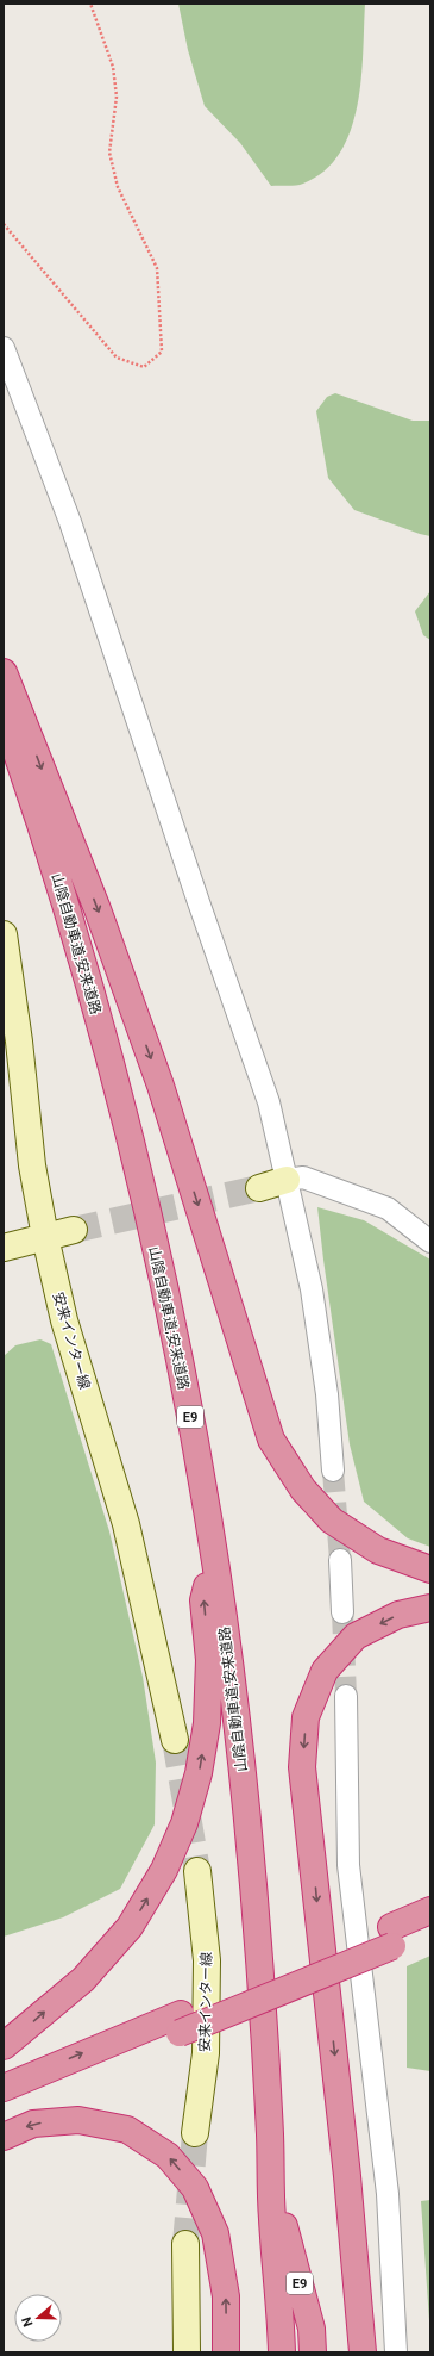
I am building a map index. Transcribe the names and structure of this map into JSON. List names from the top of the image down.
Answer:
{
  "streets": {
    "highway": ["山陰自動車道;安来道路", "E9"],
    "main road": ["安来インター線"]
  },
  "crossings": [
    ["山陰自動車道;安来道路", "E9"]
  ],
  "north": "left"
}
